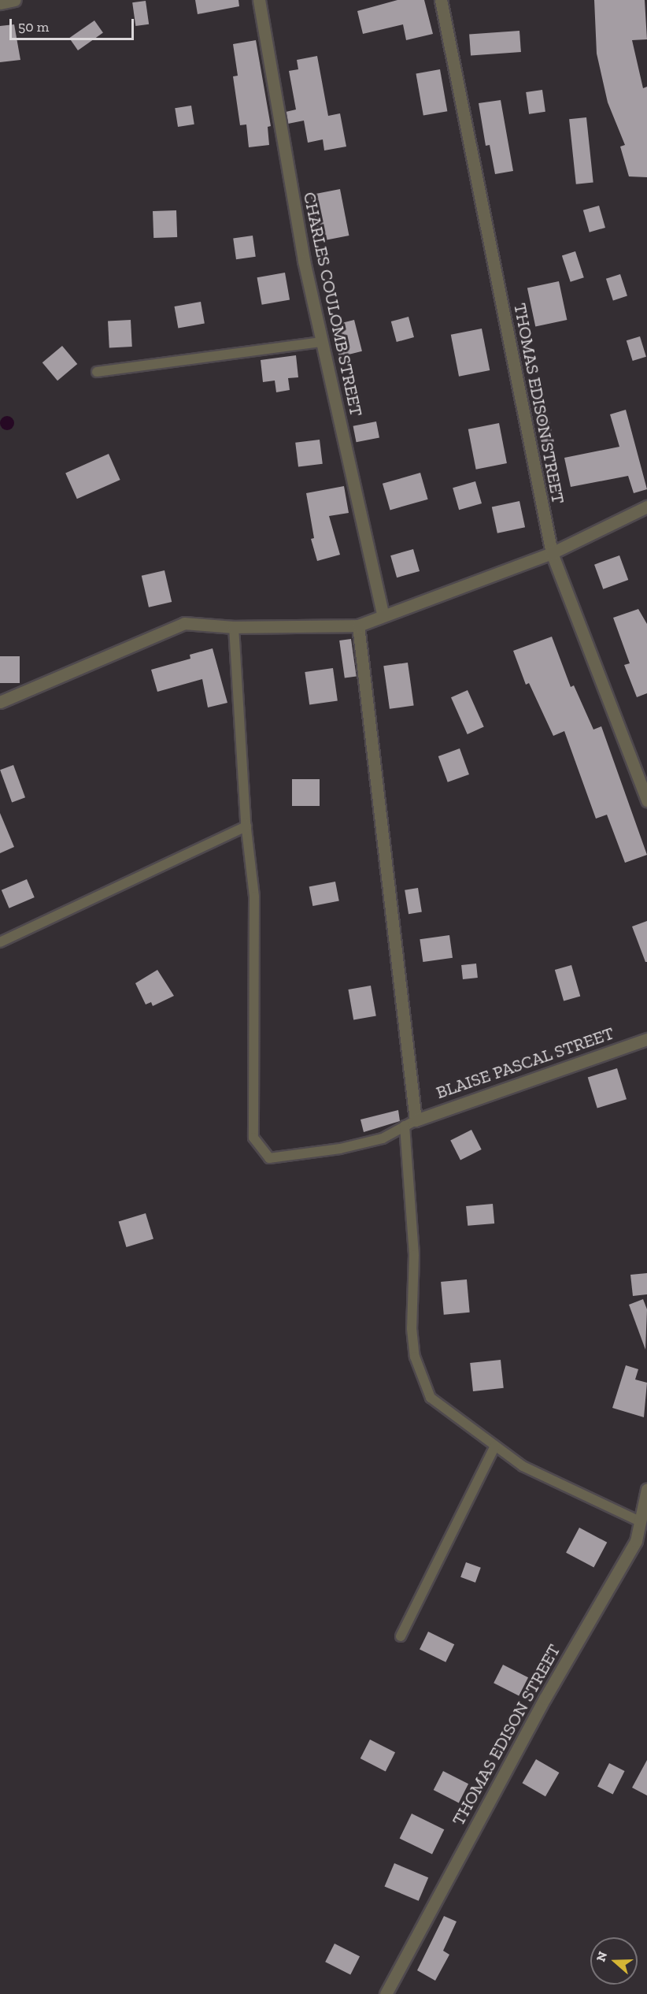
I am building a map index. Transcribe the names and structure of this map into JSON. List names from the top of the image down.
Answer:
{
  "streets": {
    "street": ["CHARLES COULOMB STREET", "THOMAS EDISON STREET", "BLAISE PASCAL STREET"]
  },
  "scale_bar": "50 m",
  "north": "left"
}
